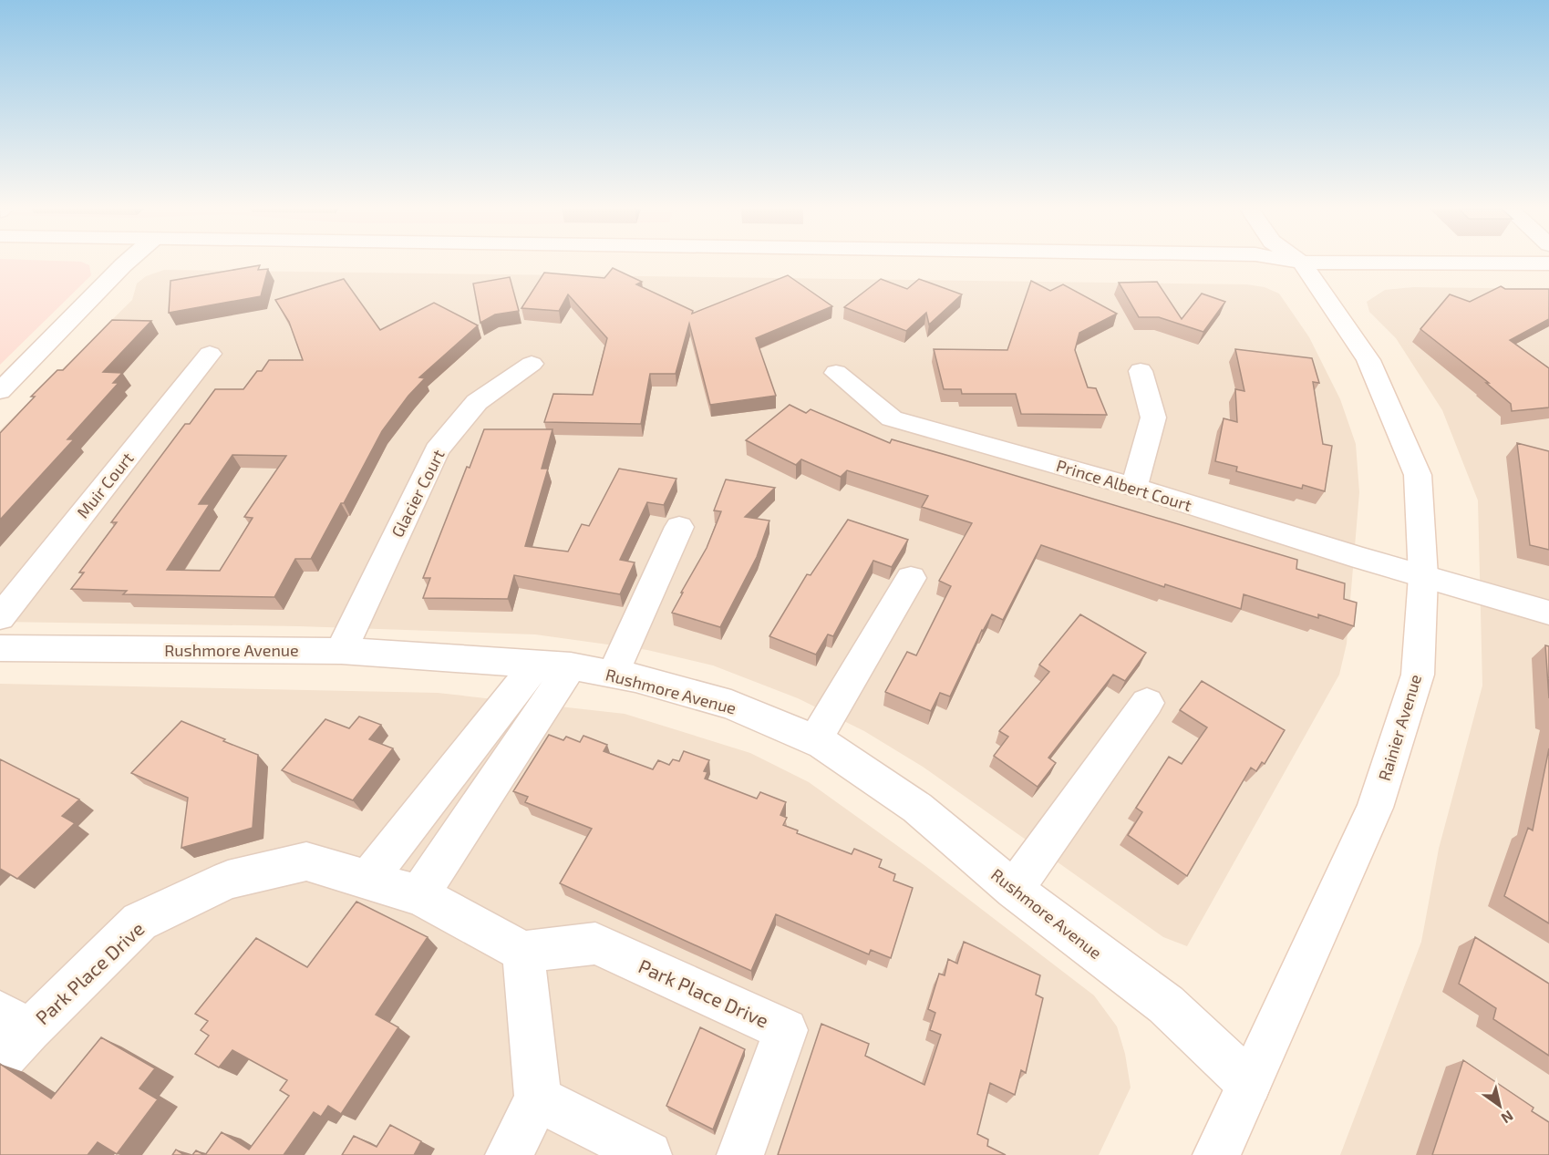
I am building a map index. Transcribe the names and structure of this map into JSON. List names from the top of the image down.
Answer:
{
  "streets": {
    "street": [
      "Muir Court",
      "Prince Albert Court",
      "Glacier Court",
      "Rushmore Avenue",
      "Rainier Avenue",
      "Park Place Drive"
    ]
  },
  "crossings": [
    ["Prince Albert Court", "Rainier Avenue"],
    ["Glacier Court", "Rushmore Avenue"],
    ["Rushmore Avenue", "Rainier Avenue"]
  ],
  "north": "bottom right"
}
